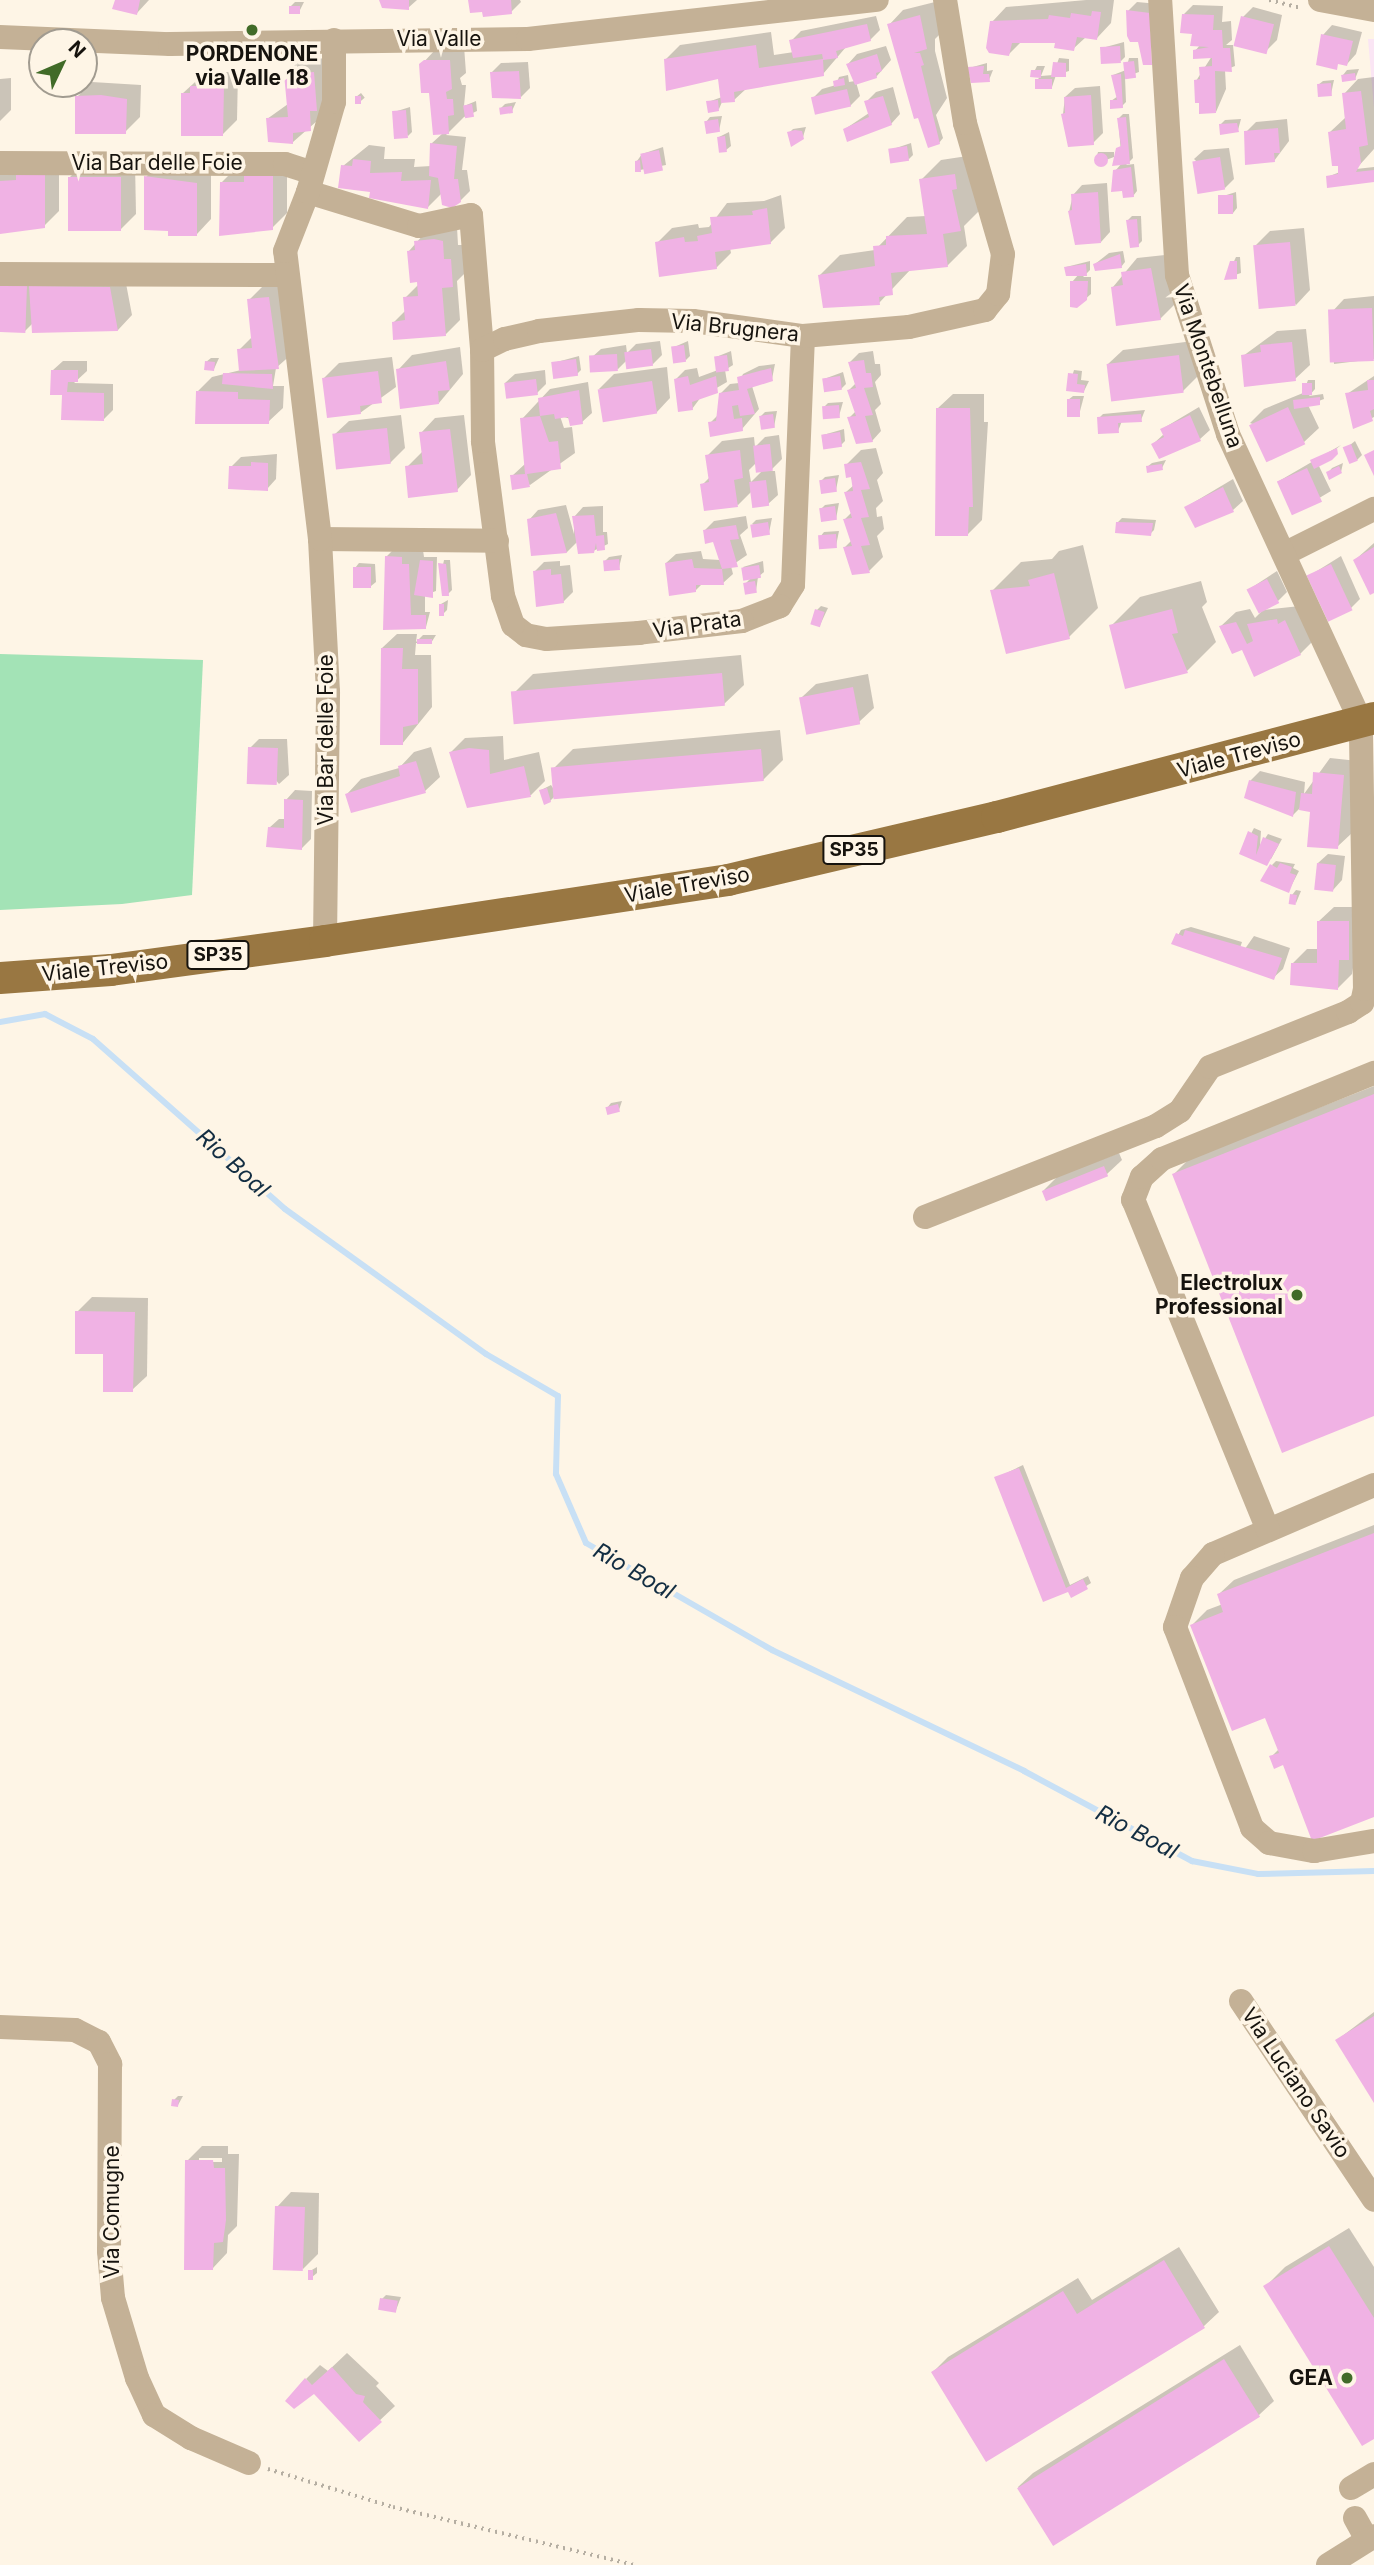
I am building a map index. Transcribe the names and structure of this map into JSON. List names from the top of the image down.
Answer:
{
  "streets": {
    "main road": ["Viale Treviso", "SP35"],
    "street": [
      "Via Valle",
      "Via Bar delle Foie",
      "Via Brugnera",
      "Via Montebelluna",
      "Via Prata",
      "Via Luciano Savio",
      "Via Comugne"
    ]
  },
  "crossings": [
    ["Via Valle", "Via Bar delle Foie"],
    ["Via Bar delle Foie", "Viale Treviso"],
    ["Via Brugnera", "Via Prata"],
    ["Via Montebelluna", "Viale Treviso"]
  ],
  "water": ["Rio Boal"],
  "places": ["PORDENONE via Valle 18", "Electrolux Professional", "GEA"],
  "north": "top right"
}
